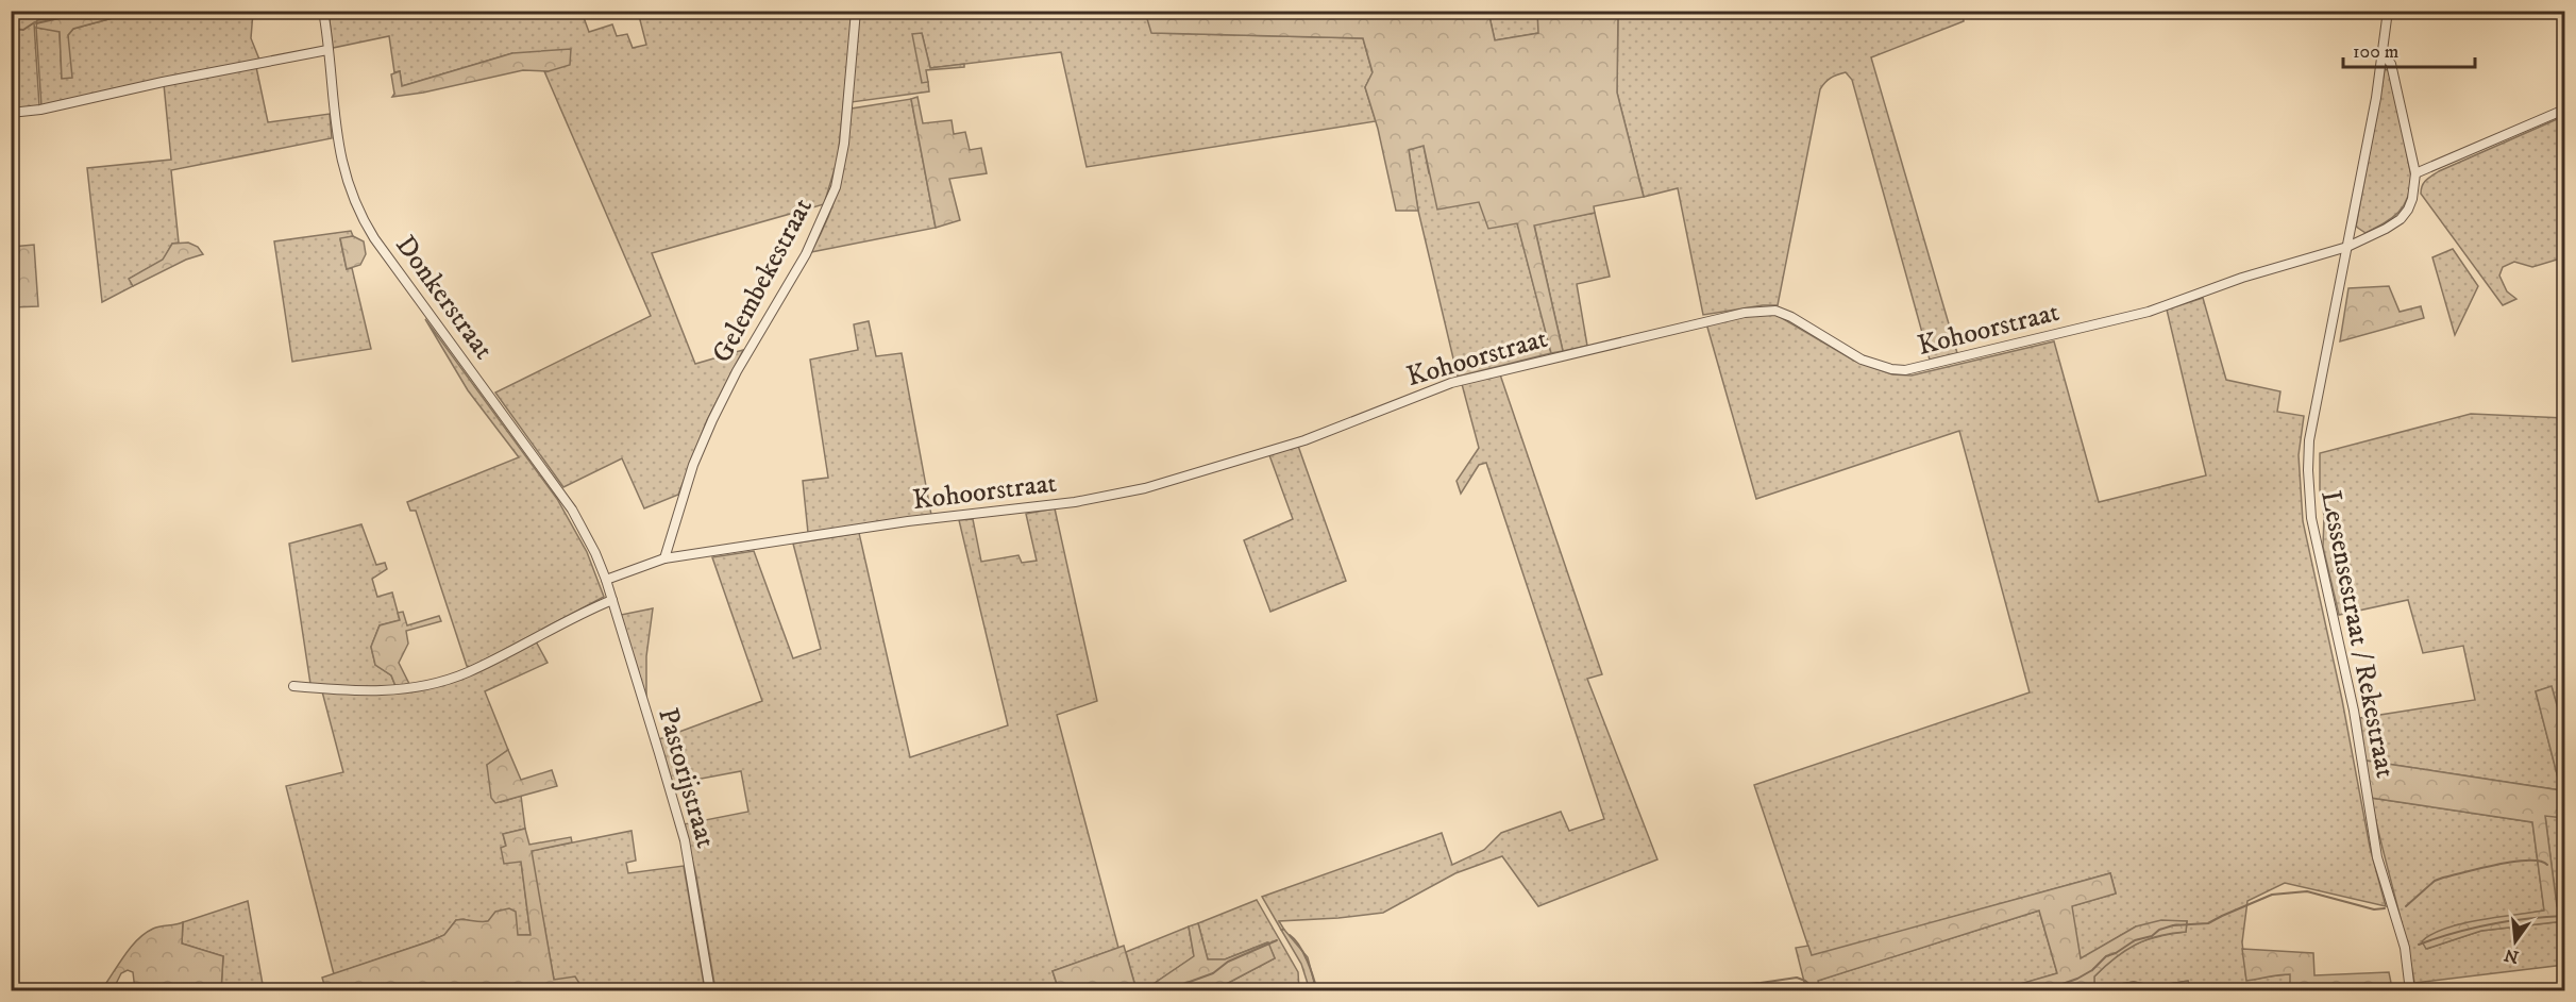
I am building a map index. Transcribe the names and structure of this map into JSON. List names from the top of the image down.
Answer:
{
  "streets": {
    "street": [
      "Gelembekestraat",
      "Donkerstraat",
      "Kohoorstraat",
      "Lessensestraat / Rekestraat",
      "Pastorijstraat"
    ]
  },
  "crossings": [
    ["Gelembekestraat", "Kohoorstraat"],
    ["Donkerstraat", "Kohoorstraat"],
    ["Donkerstraat", "Pastorijstraat"],
    ["Kohoorstraat", "Lessensestraat / Rekestraat"],
    ["Kohoorstraat", "Pastorijstraat"]
  ],
  "scale_bar": "100 m",
  "north": "bottom"
}
